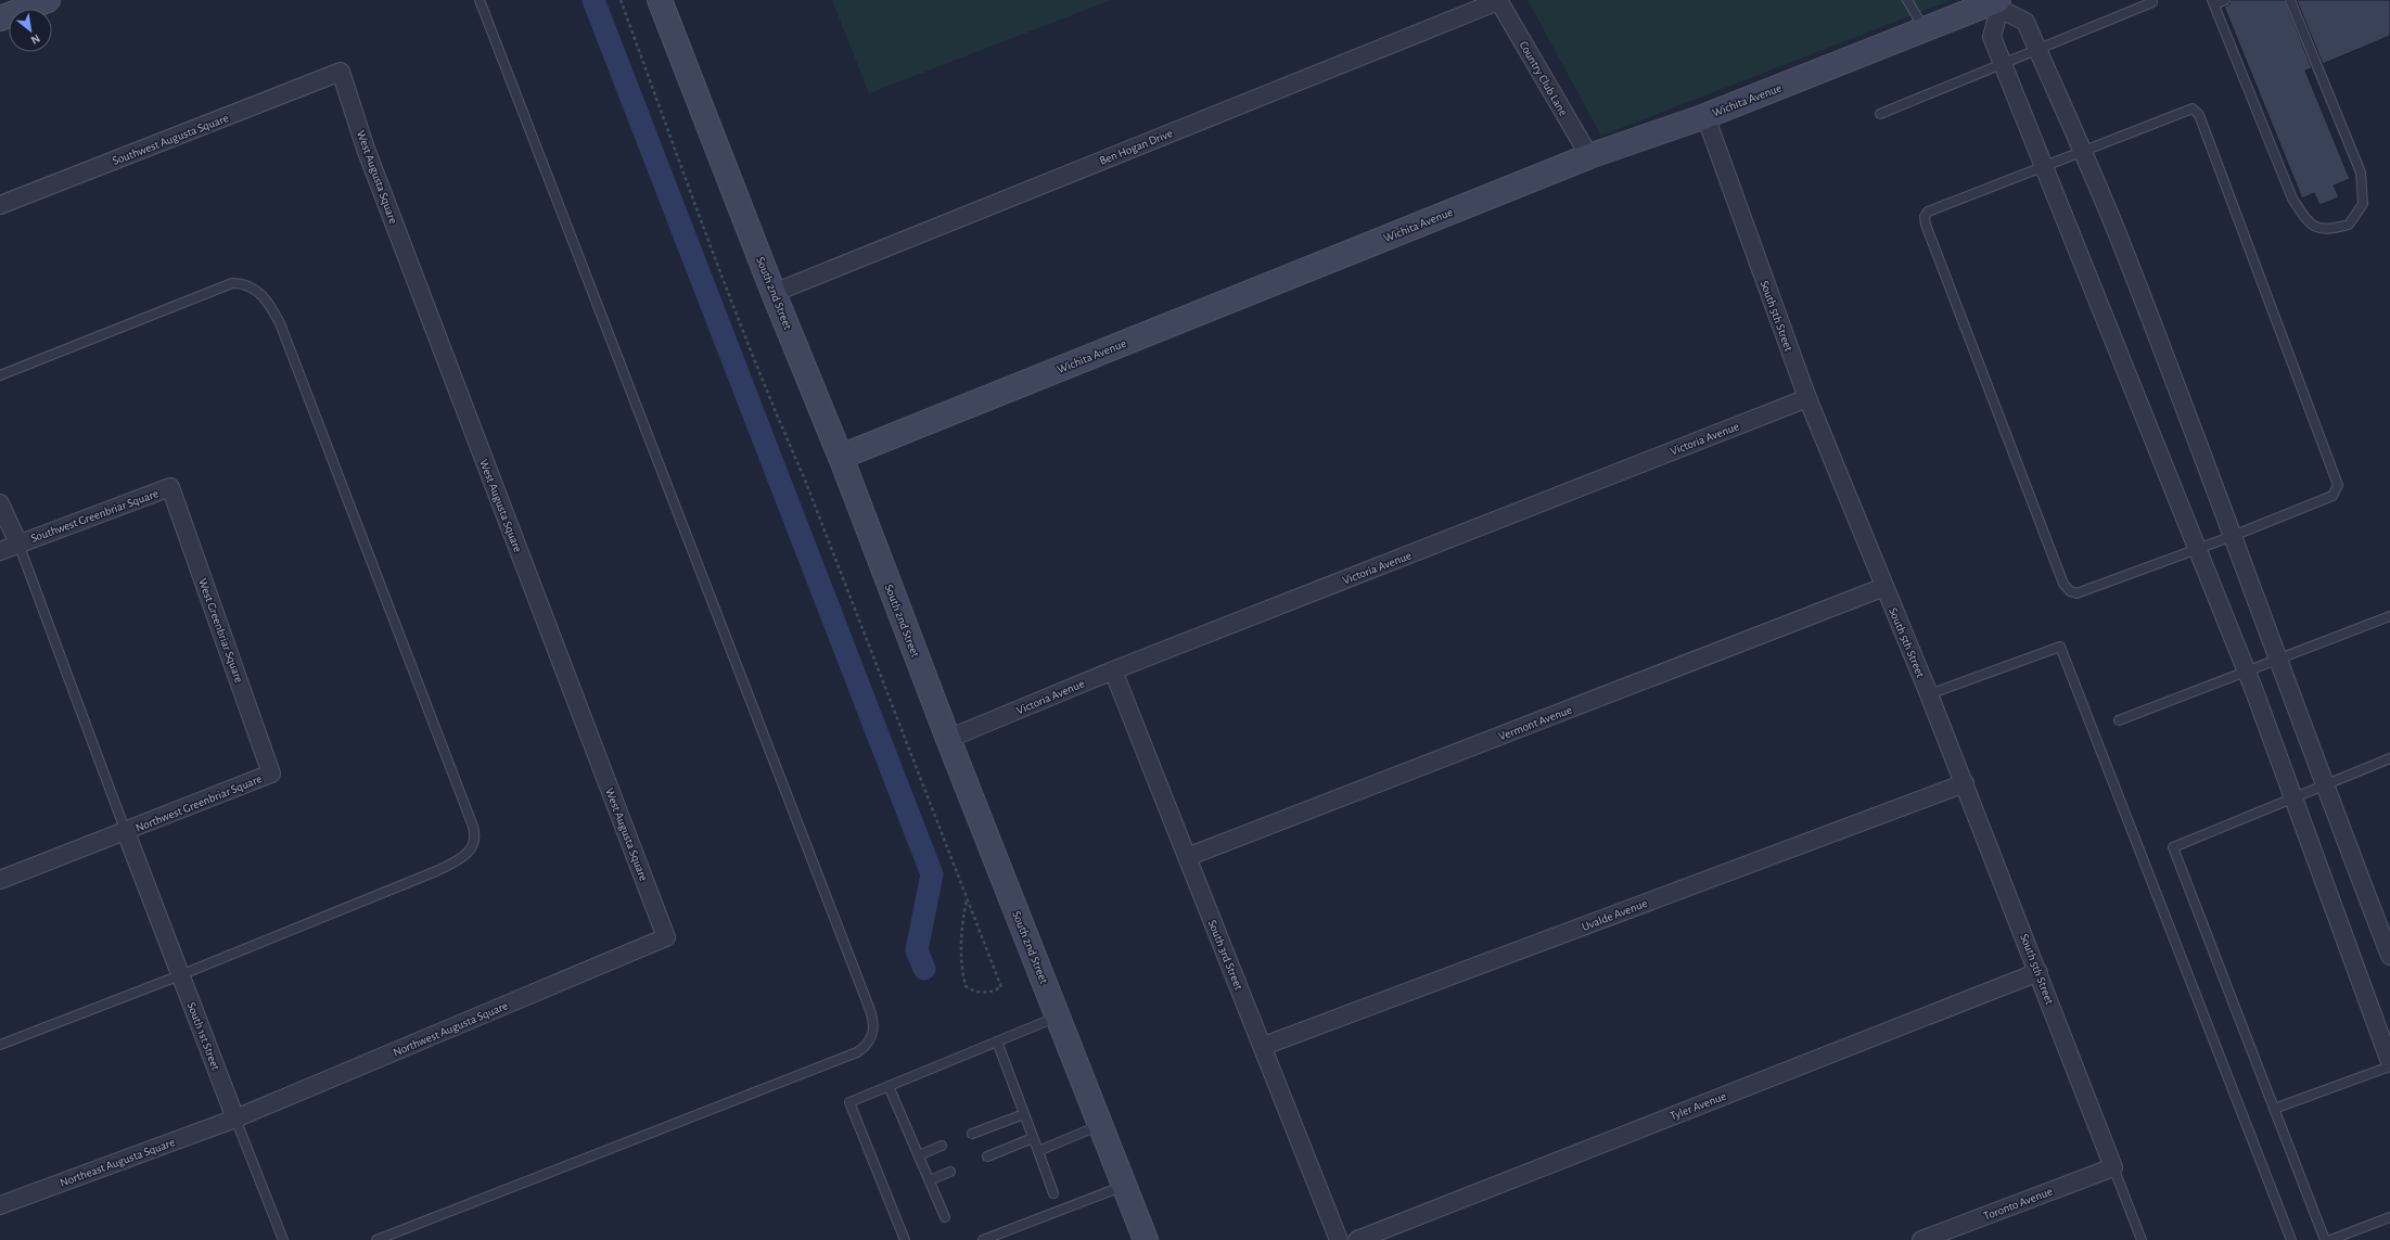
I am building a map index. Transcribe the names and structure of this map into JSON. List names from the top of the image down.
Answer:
{
  "streets": {
    "main road": ["Wichita Avenue", "South 2nd Street"],
    "street": [
      "Country Club Lane",
      "Southwest Augusta Square",
      "Ben Hogan Drive",
      "West Augusta Square",
      "South 5th Street",
      "Victoria Avenue",
      "Southwest Greenbriar Square",
      "West Greenbriar Square",
      "Vermont Avenue",
      "Northwest Greenbriar Square",
      "Uvalde Avenue",
      "South 3rd Street",
      "Northwest Augusta Square",
      "South 1st Street",
      "Tyler Avenue",
      "Northeast Augusta Square",
      "Toronto Avenue"
    ]
  },
  "crossings": [
    ["Country Club Lane", "Wichita Avenue"],
    ["Country Club Lane", "Ben Hogan Drive"],
    ["Wichita Avenue", "South 2nd Street"],
    ["Wichita Avenue", "South 5th Street"],
    ["Southwest Augusta Square", "West Augusta Square"],
    ["Ben Hogan Drive", "South 2nd Street"],
    ["West Augusta Square", "Northwest Augusta Square"],
    ["South 2nd Street", "Victoria Avenue"],
    ["South 5th Street", "Victoria Avenue"],
    ["South 5th Street", "Vermont Avenue"],
    ["South 5th Street", "Uvalde Avenue"],
    ["South 5th Street", "Tyler Avenue"],
    ["South 5th Street", "Toronto Avenue"],
    ["Victoria Avenue", "South 3rd Street"],
    ["Southwest Greenbriar Square", "West Greenbriar Square"],
    ["West Greenbriar Square", "Northwest Greenbriar Square"],
    ["Vermont Avenue", "South 3rd Street"],
    ["Northwest Greenbriar Square", "South 1st Street"],
    ["Uvalde Avenue", "South 3rd Street"],
    ["Northwest Augusta Square", "South 1st Street"],
    ["Northwest Augusta Square", "Northeast Augusta Square"],
    ["South 1st Street", "Northeast Augusta Square"]
  ],
  "north": "bottom right"
}
